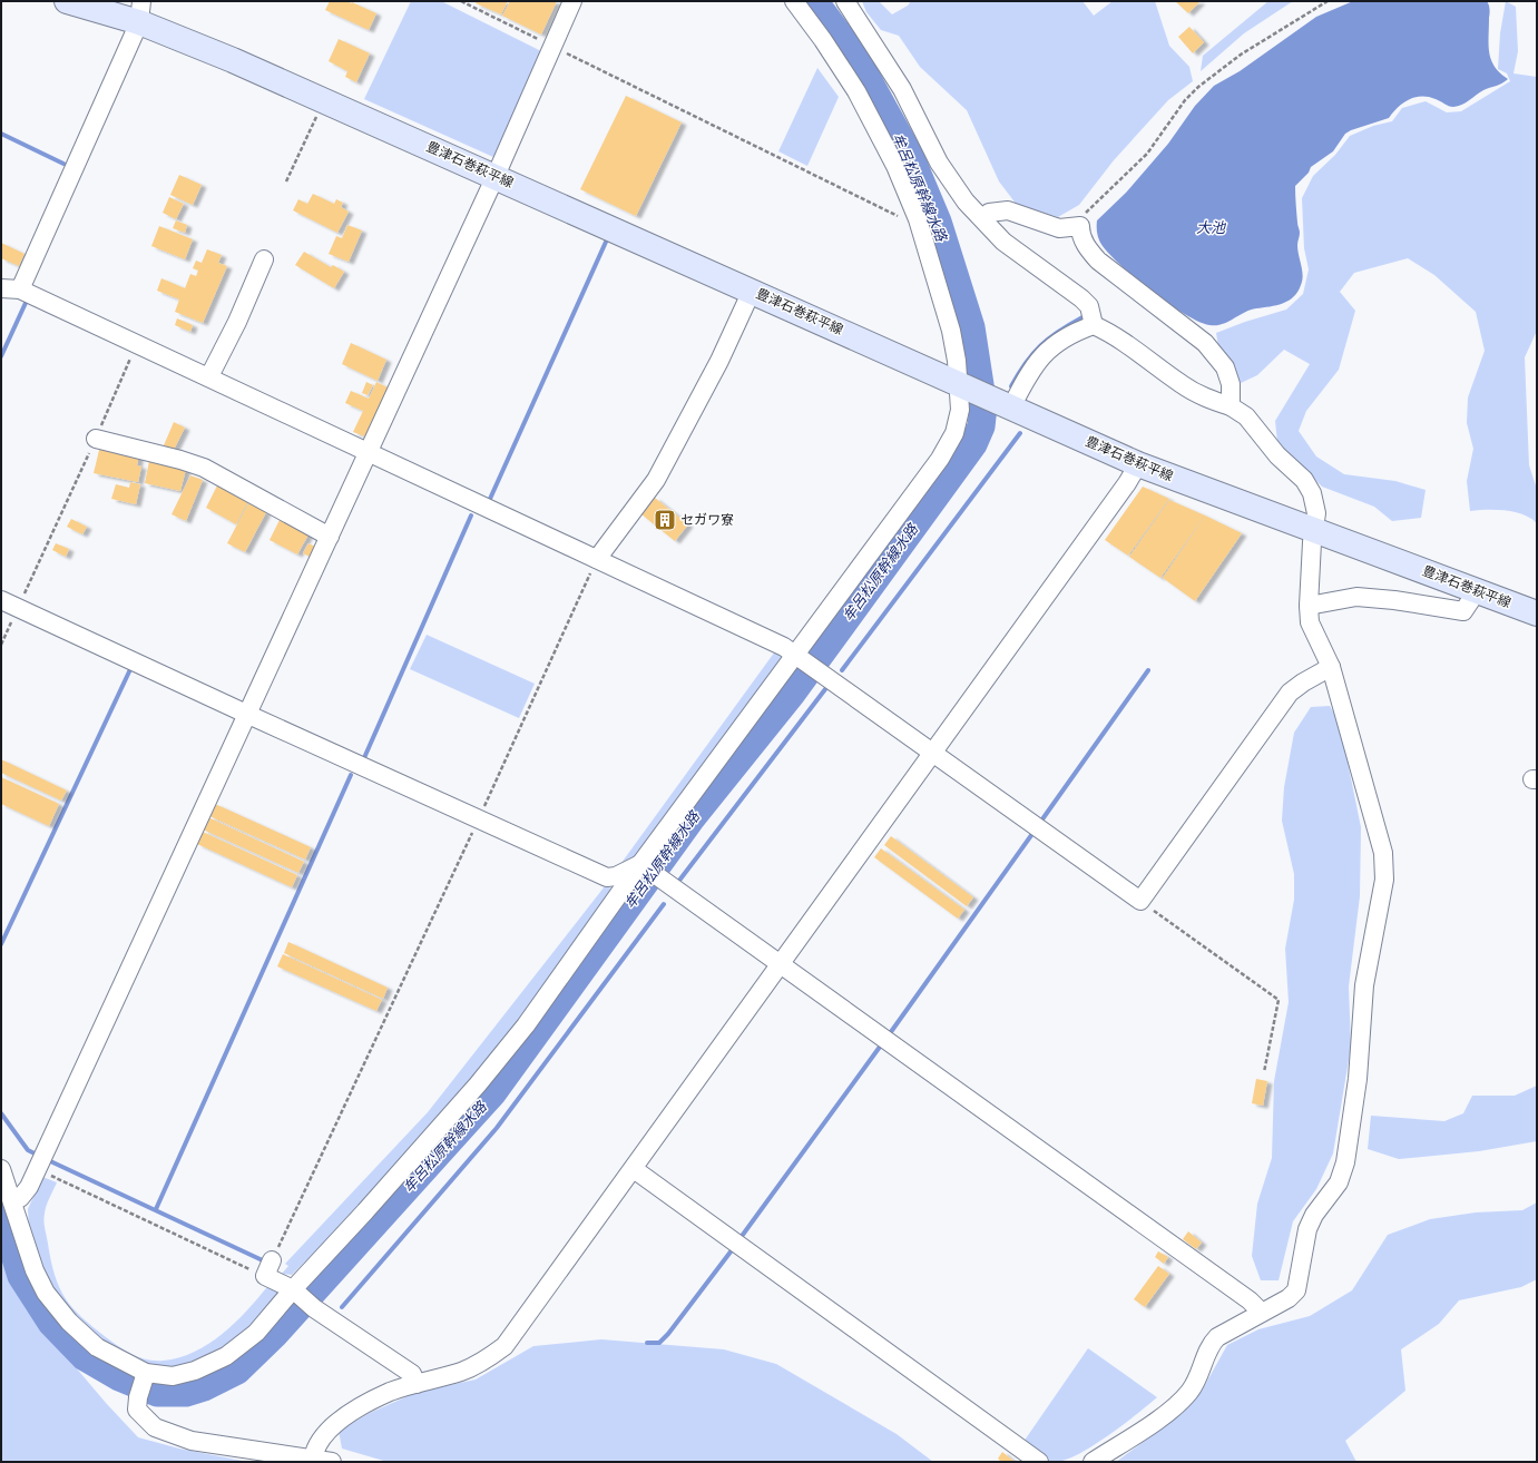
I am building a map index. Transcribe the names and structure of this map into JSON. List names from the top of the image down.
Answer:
{
  "streets": {
    "main road": ["豊津石巻萩平線"]
  },
  "water": ["牟呂松原幹線水路", "大池"],
  "places": {
    "building": ["セガワ寮"]
  }
}
